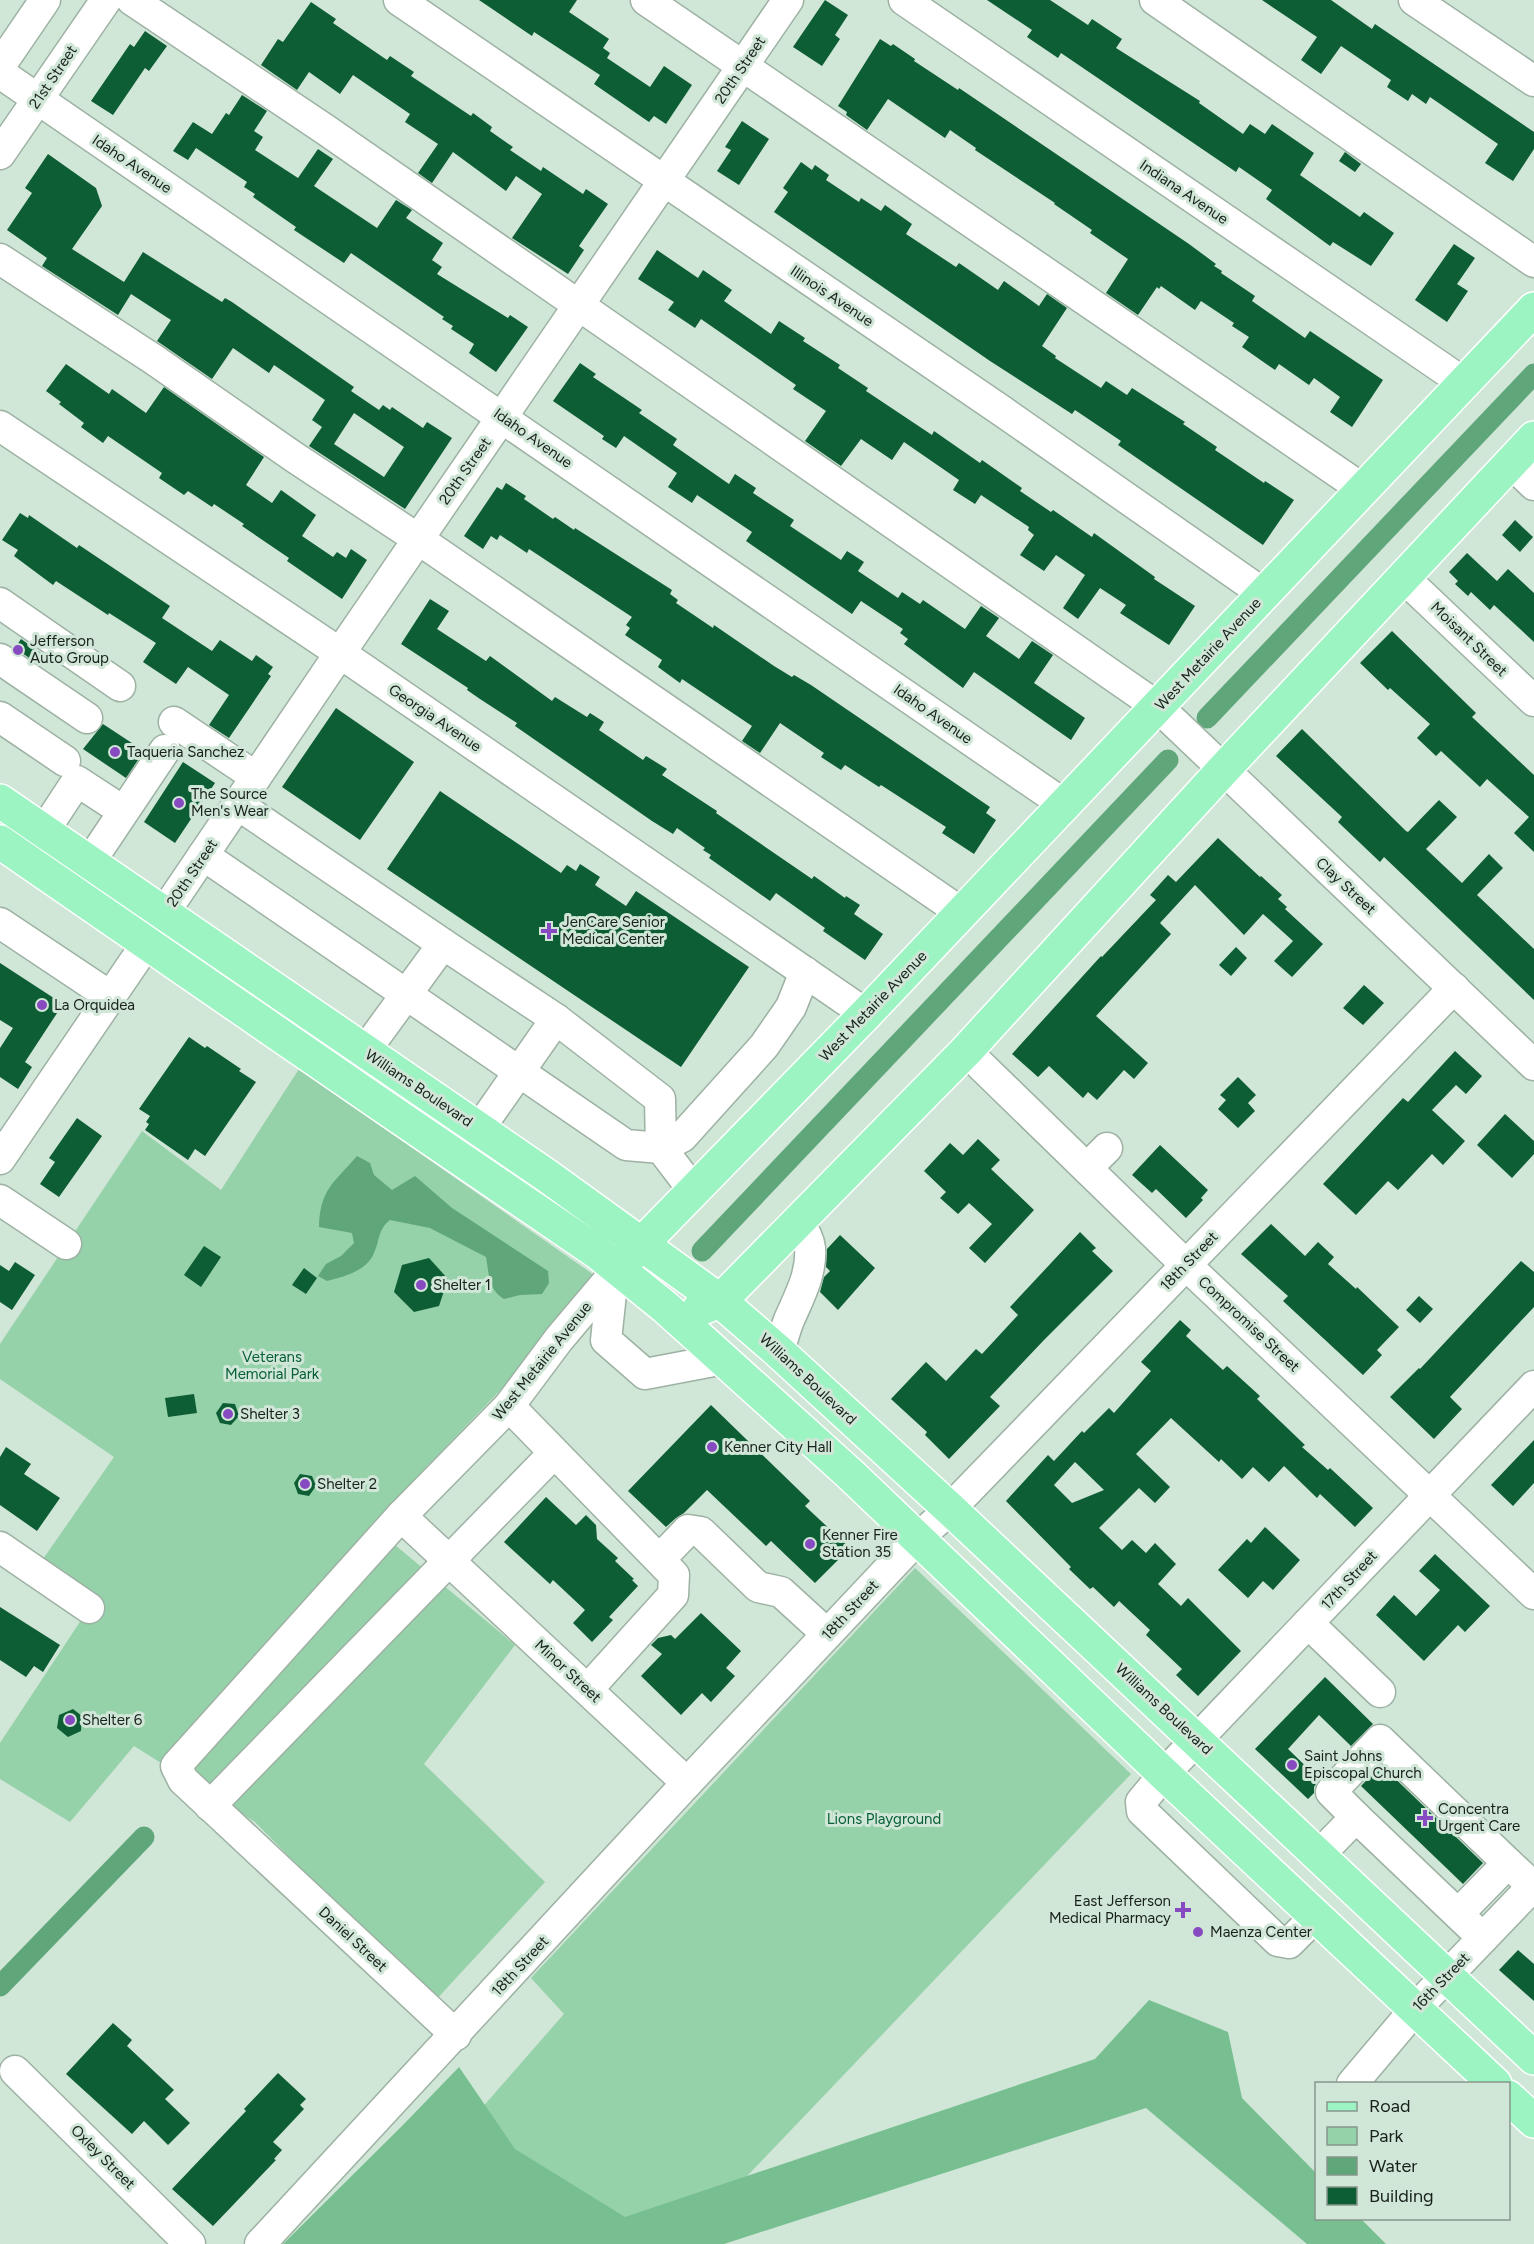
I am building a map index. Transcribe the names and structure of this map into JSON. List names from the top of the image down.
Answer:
{
  "streets": {
    "main road": ["West Metairie Avenue", "Williams Boulevard"],
    "street": [
      "20th Street",
      "21st Street",
      "Idaho Avenue",
      "Indiana Avenue",
      "Illinois Avenue",
      "Moisant Street",
      "Georgia Avenue",
      "Clay Street",
      "18th Street",
      "Compromise Street",
      "17th Street",
      "Minor Street",
      "Daniel Street",
      "16th Street",
      "Oxley Street"
    ]
  },
  "crossings": [
    ["20th Street", "Idaho Avenue"],
    ["20th Street", "Illinois Avenue"],
    ["20th Street", "Georgia Avenue"],
    ["20th Street", "Clay Street"],
    ["20th Street", "Williams Boulevard"],
    ["21st Street", "Idaho Avenue"],
    ["Idaho Avenue", "West Metairie Avenue"],
    ["Indiana Avenue", "West Metairie Avenue"],
    ["Illinois Avenue", "West Metairie Avenue"],
    ["West Metairie Avenue", "Georgia Avenue"],
    ["West Metairie Avenue", "Clay Street"],
    ["West Metairie Avenue", "Williams Boulevard"],
    ["West Metairie Avenue", "Minor Street"],
    ["West Metairie Avenue", "Daniel Street"],
    ["Clay Street", "18th Street"],
    ["Williams Boulevard", "18th Street"],
    ["Williams Boulevard", "17th Street"],
    ["Williams Boulevard", "16th Street"],
    ["18th Street", "Compromise Street"],
    ["18th Street", "Minor Street"],
    ["18th Street", "Daniel Street"],
    ["Compromise Street", "17th Street"]
  ],
  "parks": ["Veterans Memorial Park", "Lions Playground"],
  "places": {
    "other": [
      "Jefferson Auto Group",
      "Taqueria Sanchez",
      "The Source Men's Wear",
      "La Orquidea",
      "Shelter 1",
      "Shelter 3",
      "Kenner City Hall",
      "Shelter 2",
      "Kenner Fire Station 35",
      "Shelter 6",
      "Saint Johns Episcopal Church",
      "Maenza Center"
    ],
    "health": ["JenCare Senior Medical Center", "Concentra Urgent Care", "East Jefferson Medical Pharmacy"]
  },
  "legend": [
    "Road",
    "Park",
    "Water",
    "Building"
  ]
}
